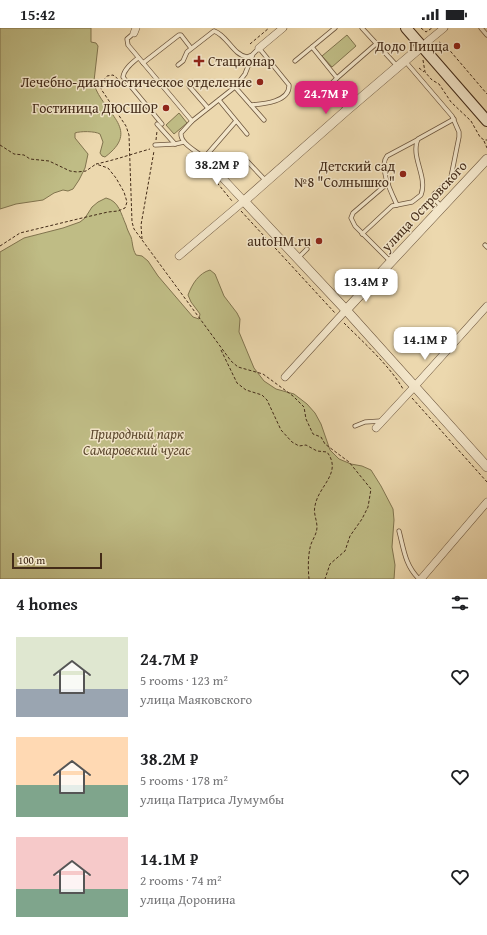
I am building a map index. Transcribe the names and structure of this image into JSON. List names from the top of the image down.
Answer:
{
  "streets": {
    "street": ["улица Островского"]
  },
  "parks": ["Природный парк Самаровский чугас"],
  "places": {
    "other": [
      "Додо Пицца",
      "Лечебно-диагностическое отделение",
      "Гостиница ДЮСШОР",
      "Детский сад №8 \"Солнышко\"",
      "autoHM.ru"
    ],
    "health": ["Стационар"]
  },
  "scale_bar": "100 m",
  "page": {
    "status": "15:42",
    "price": [
      "24.7M ₽",
      "38.2M ₽",
      "13.4M ₽",
      "14.1M ₽"
    ],
    "scale": "100 m",
    "heading": "4 homes",
    "list": [
      {
        "name": "24.7M ₽",
        "note": "5 rooms · 123 m² · улица Маяковского"
      },
      {
        "name": "38.2M ₽",
        "note": "5 rooms · 178 m² · улица Патриса Лумумбы"
      },
      {
        "name": "14.1M ₽",
        "note": "2 rooms · 74 m² · улица Доронина"
      }
    ]
  }
}
